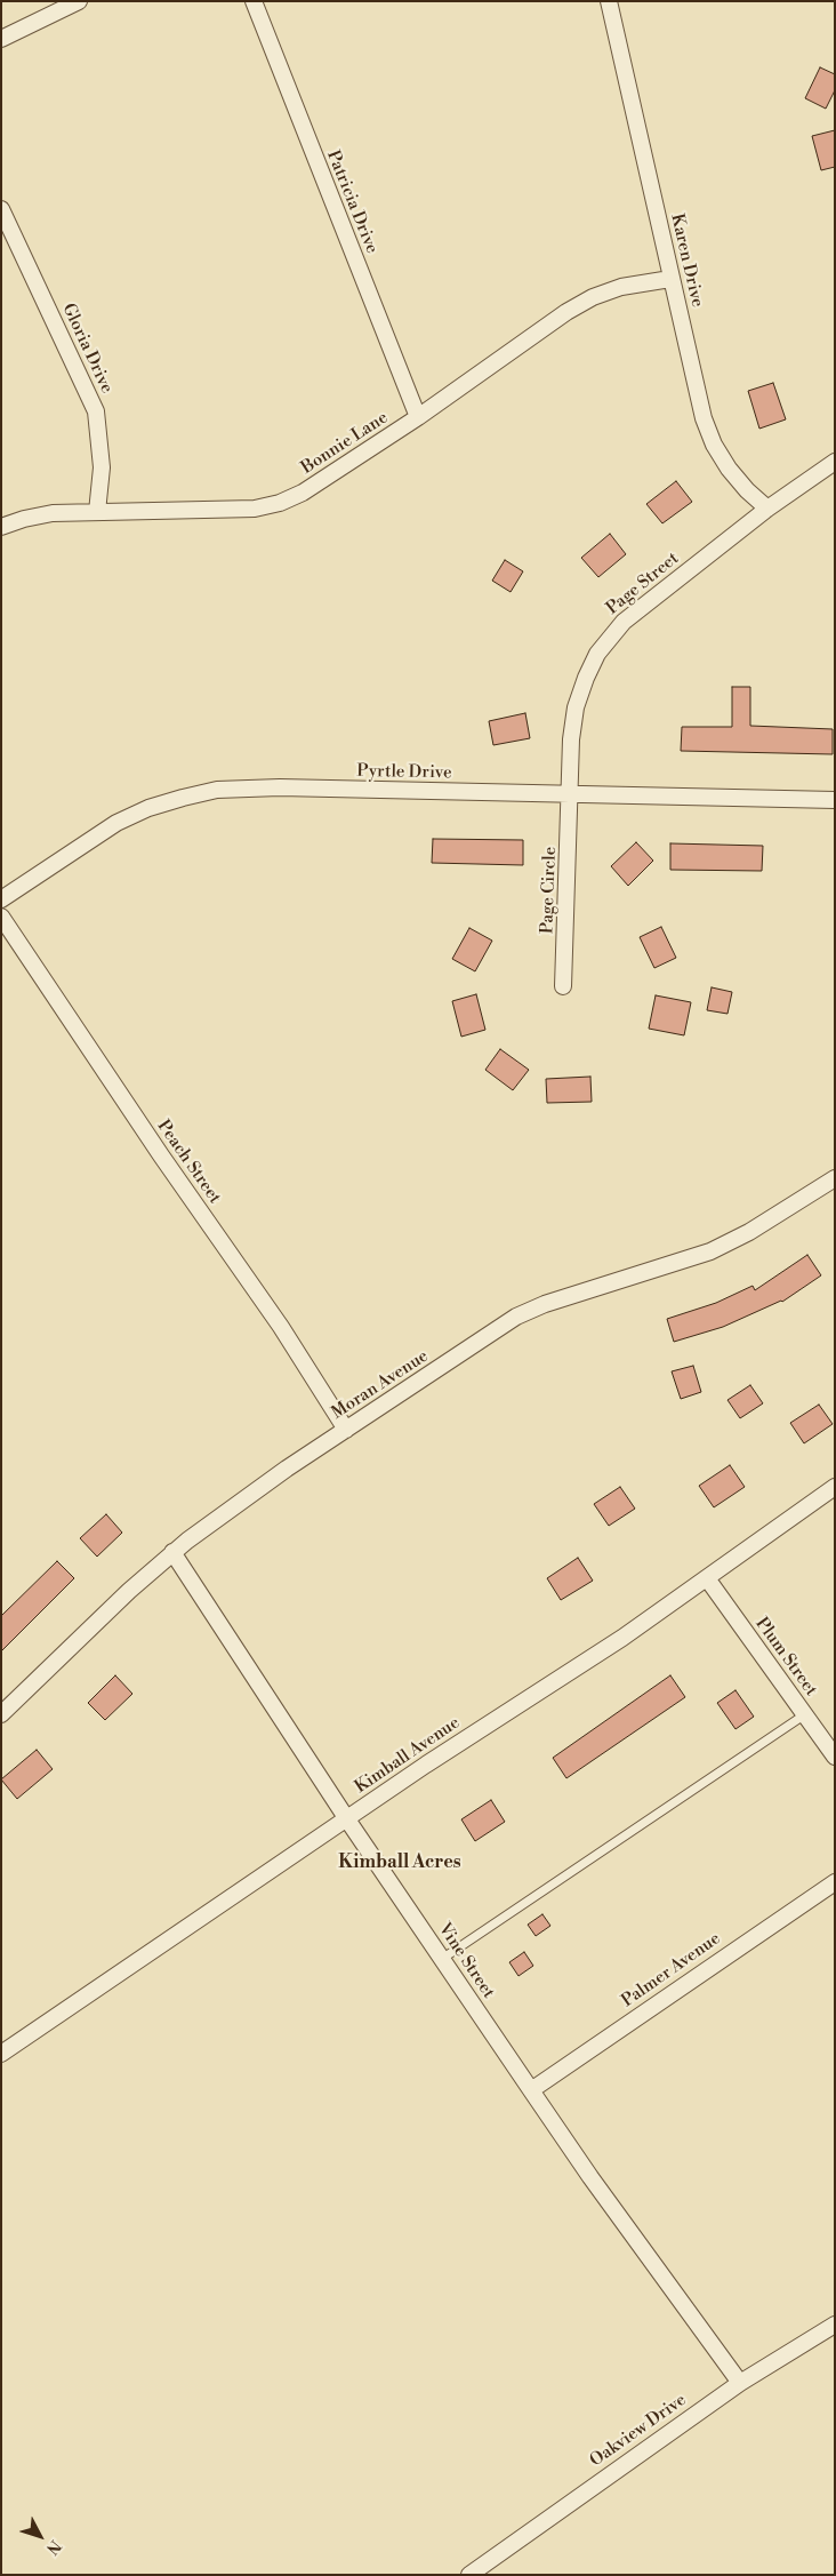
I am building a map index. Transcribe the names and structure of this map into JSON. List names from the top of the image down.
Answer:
{
  "streets": {
    "street": [
      "Patricia Drive",
      "Karen Drive",
      "Gloria Drive",
      "Bonnie Lane",
      "Page Street",
      "Pyrtle Drive",
      "Page Circle",
      "Peach Street",
      "Moran Avenue",
      "Plum Street",
      "Kimball Avenue",
      "Vine Street",
      "Palmer Avenue",
      "Oakview Drive"
    ]
  },
  "crossings": [
    ["Patricia Drive", "Bonnie Lane"],
    ["Karen Drive", "Bonnie Lane"],
    ["Karen Drive", "Page Street"],
    ["Gloria Drive", "Bonnie Lane"],
    ["Page Street", "Pyrtle Drive"],
    ["Page Street", "Page Circle"],
    ["Pyrtle Drive", "Page Circle"],
    ["Peach Street", "Moran Avenue"],
    ["Moran Avenue", "Vine Street"],
    ["Plum Street", "Kimball Avenue"],
    ["Kimball Avenue", "Vine Street"],
    ["Vine Street", "Palmer Avenue"],
    ["Vine Street", "Oakview Drive"]
  ],
  "districts": ["Kimball Acres"],
  "north": "bottom right"
}
